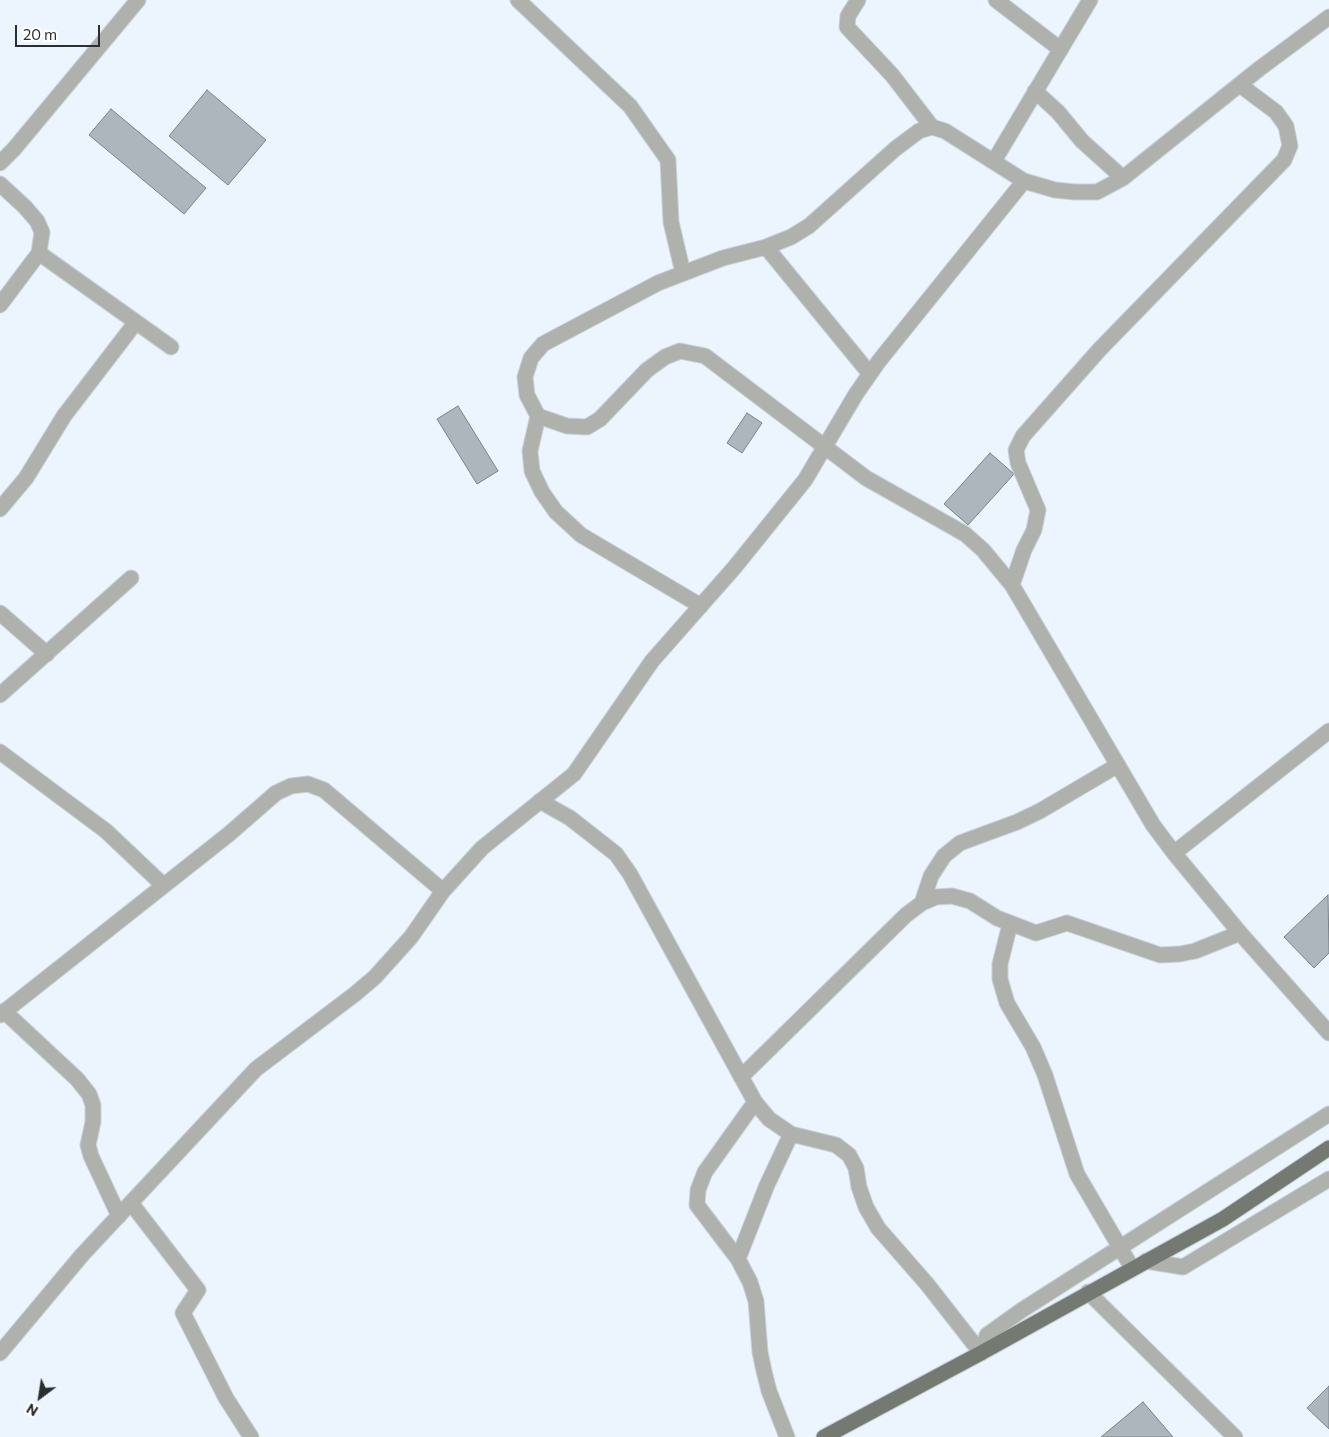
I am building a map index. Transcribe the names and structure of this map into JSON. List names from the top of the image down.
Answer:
{
  "scale_bar": "20 m",
  "north": "bottom left"
}
